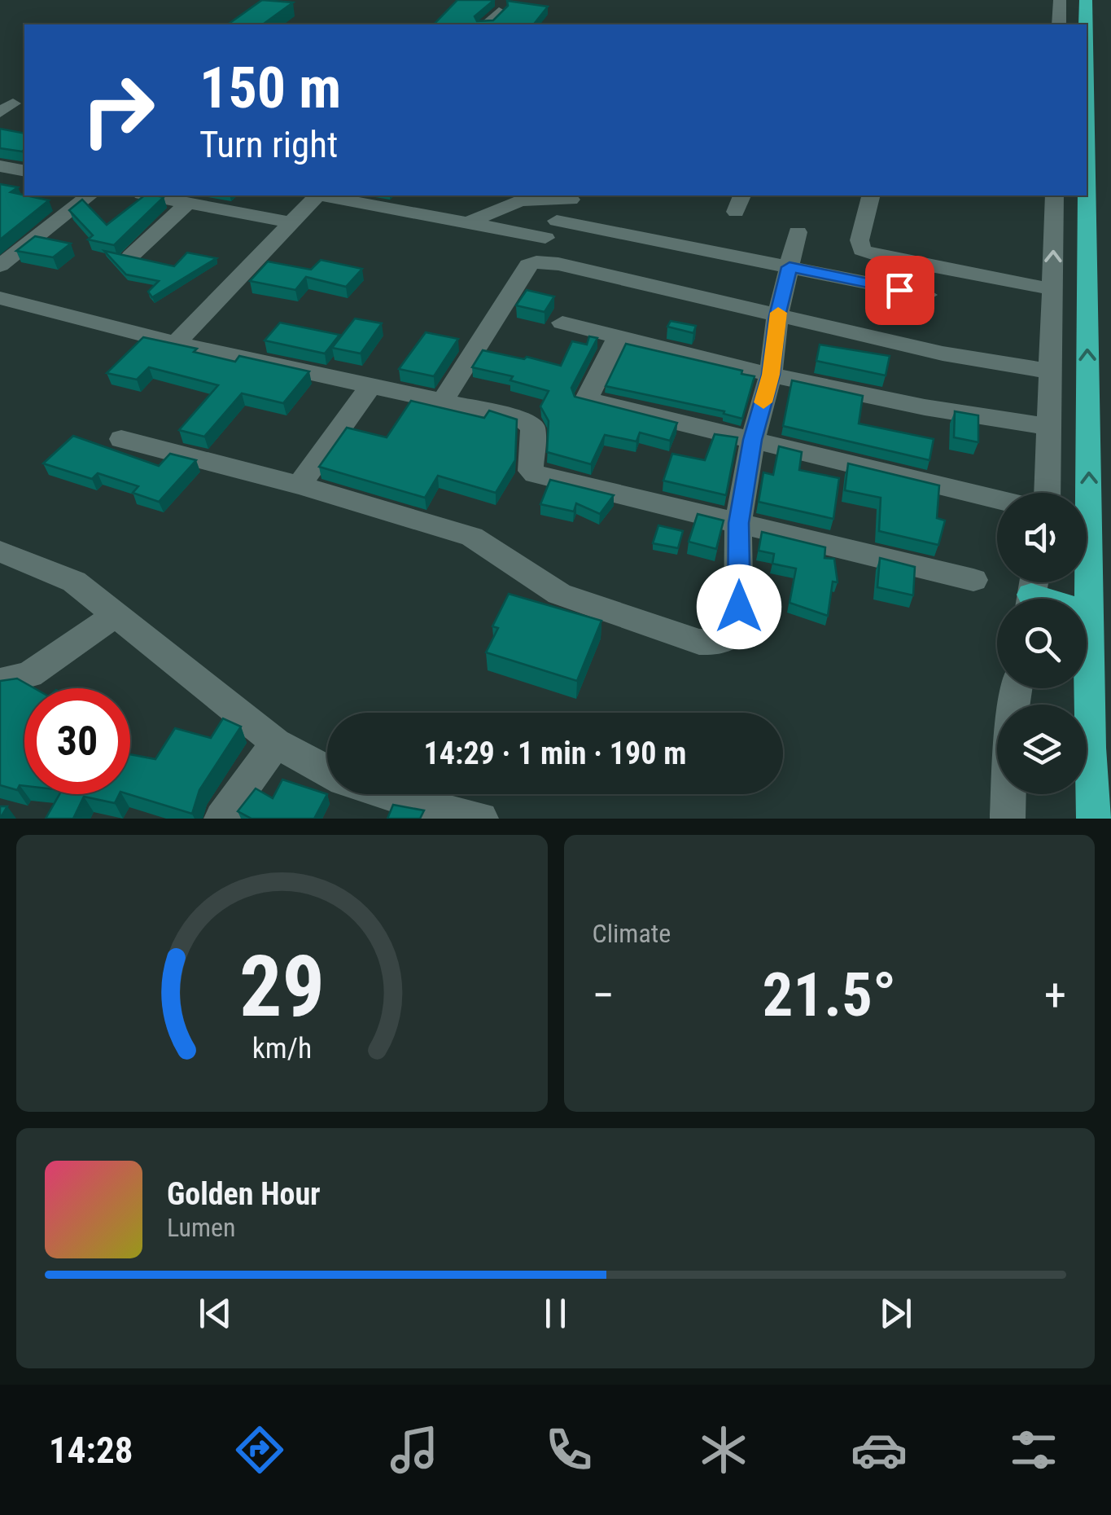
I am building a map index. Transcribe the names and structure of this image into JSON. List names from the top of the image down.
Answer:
{
  "page": {
    "turn": ["150 m", "Turn right"],
    "limit": "30",
    "trip": "14:29 · 1 min · 190 m",
    "tile": "Climate",
    "heat": ["−", "21.5°", "+"],
    "song": ["Golden Hour", "Lumen"],
    "tabs": "14:28",
    "gauge": ["29", "km/h"]
  }
}
